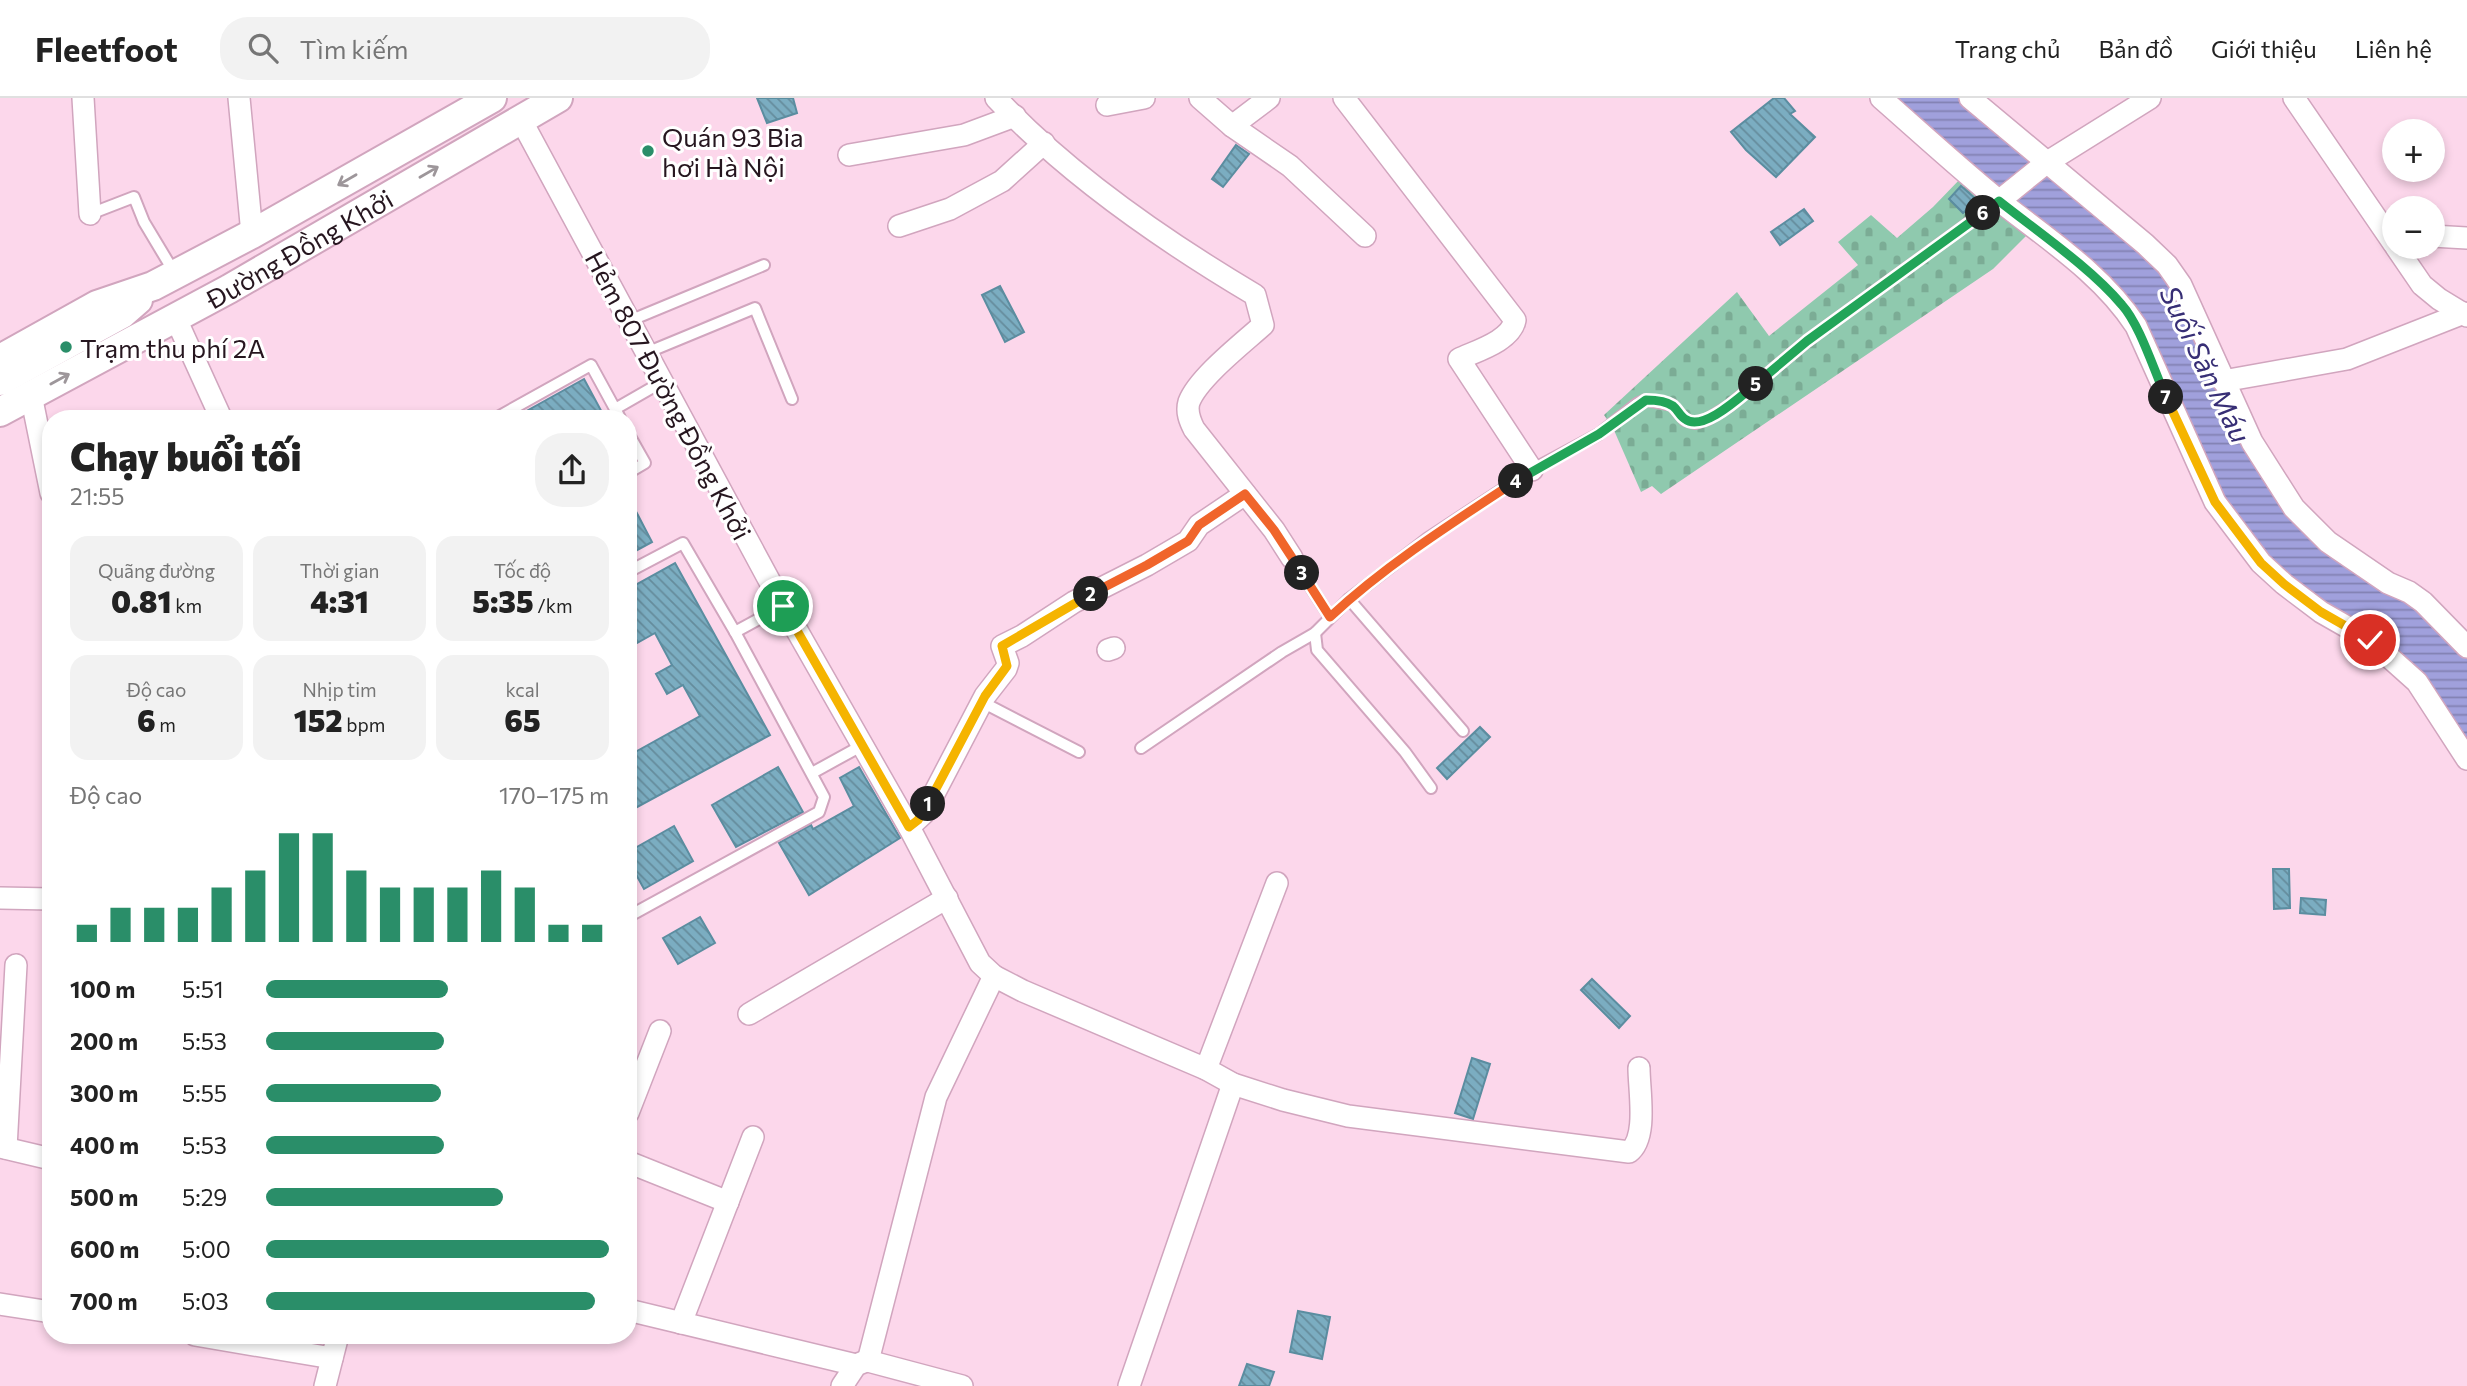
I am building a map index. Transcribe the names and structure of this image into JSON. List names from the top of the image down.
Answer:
{
  "streets": {
    "main road": ["Đường Đồng Khởi"],
    "street": ["Hẻm 807 Đường Đồng Khởi"]
  },
  "crossings": [
    ["Đường Đồng Khởi", "Hẻm 807 Đường Đồng Khởi"]
  ],
  "water": ["Suối Săn Máu"],
  "places": ["Quán 93 Bia hơi Hà Nội", "Trạm thu phí 2A"],
  "page": {
    "header": "Fleetfoot",
    "search": "Tìm kiếm",
    "nav": [
      "Trang chủ",
      "Bản đồ",
      "Giới thiệu",
      "Liên hệ"
    ],
    "map_buttons": ["+", "−"],
    "pins": [
      "6",
      "5",
      "7",
      "4",
      "3",
      "2",
      "1"
    ],
    "heading": ["Chạy buổi tối", "21:55"],
    "stats": [
      ["Quãng đường", "0.81 km"],
      ["Thời gian", "4:31"],
      ["Tốc độ", "5:35 /km"],
      ["Độ cao", "6 m"],
      ["Nhịp tim", "152 bpm"],
      ["kcal", "65"]
    ],
    "chart": ["Độ cao", "170–175 m"],
    "list": [
      {
        "name": "100 m",
        "note": "5:51"
      },
      {
        "name": "200 m",
        "note": "5:53"
      },
      {
        "name": "300 m",
        "note": "5:55"
      },
      {
        "name": "400 m",
        "note": "5:53"
      },
      {
        "name": "500 m",
        "note": "5:29"
      },
      {
        "name": "600 m",
        "note": "5:00"
      },
      {
        "name": "700 m",
        "note": "5:03"
      }
    ]
  }
}
